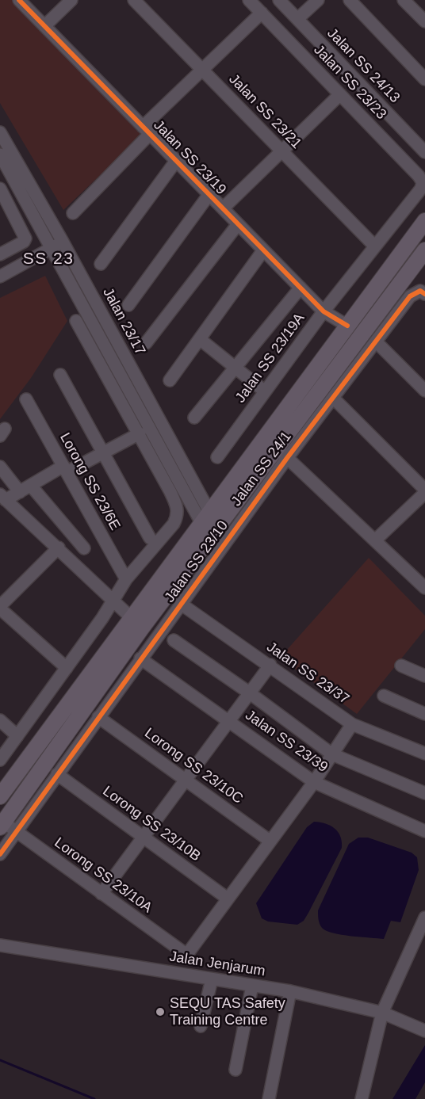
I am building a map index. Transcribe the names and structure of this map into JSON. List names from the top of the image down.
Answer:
{
  "streets": {
    "main road": ["Jalan SS 24/1"],
    "street": [
      "Jalan SS 24/13",
      "Jalan SS 23/23",
      "Jalan SS 23/21",
      "Jalan SS 23/19",
      "Jalan 23/17",
      "Jalan SS 23/19A",
      "Lorong SS 23/6E",
      "Jalan SS 23/10",
      "Jalan SS 23/37",
      "Jalan SS 23/39",
      "Lorong SS 23/10C",
      "Lorong SS 23/10B",
      "Lorong SS 23/10A",
      "Jalan Jenjarum"
    ]
  },
  "crossings": [
    ["Jalan SS 23/23", "Jalan SS 23/19A"],
    ["Jalan SS 23/21", "Jalan SS 23/19A"],
    ["Jalan SS 23/19", "Jalan SS 23/19A"],
    ["Jalan SS 23/19", "Jalan SS 24/1"],
    ["Jalan 23/17", "Jalan SS 24/1"],
    ["Jalan SS 24/1", "Jalan SS 23/10"],
    ["Jalan SS 24/1", "Lorong SS 23/10A"],
    ["Jalan SS 23/10", "Jalan SS 23/37"],
    ["Jalan SS 23/10", "Jalan SS 23/39"],
    ["Jalan SS 23/10", "Lorong SS 23/10C"],
    ["Jalan SS 23/10", "Lorong SS 23/10B"],
    ["Jalan SS 23/10", "Lorong SS 23/10A"],
    ["Lorong SS 23/10B", "Lorong SS 23/10A"]
  ],
  "districts": ["SS 23"],
  "places": ["SEQU TAS Safety Training Centre"]
}
